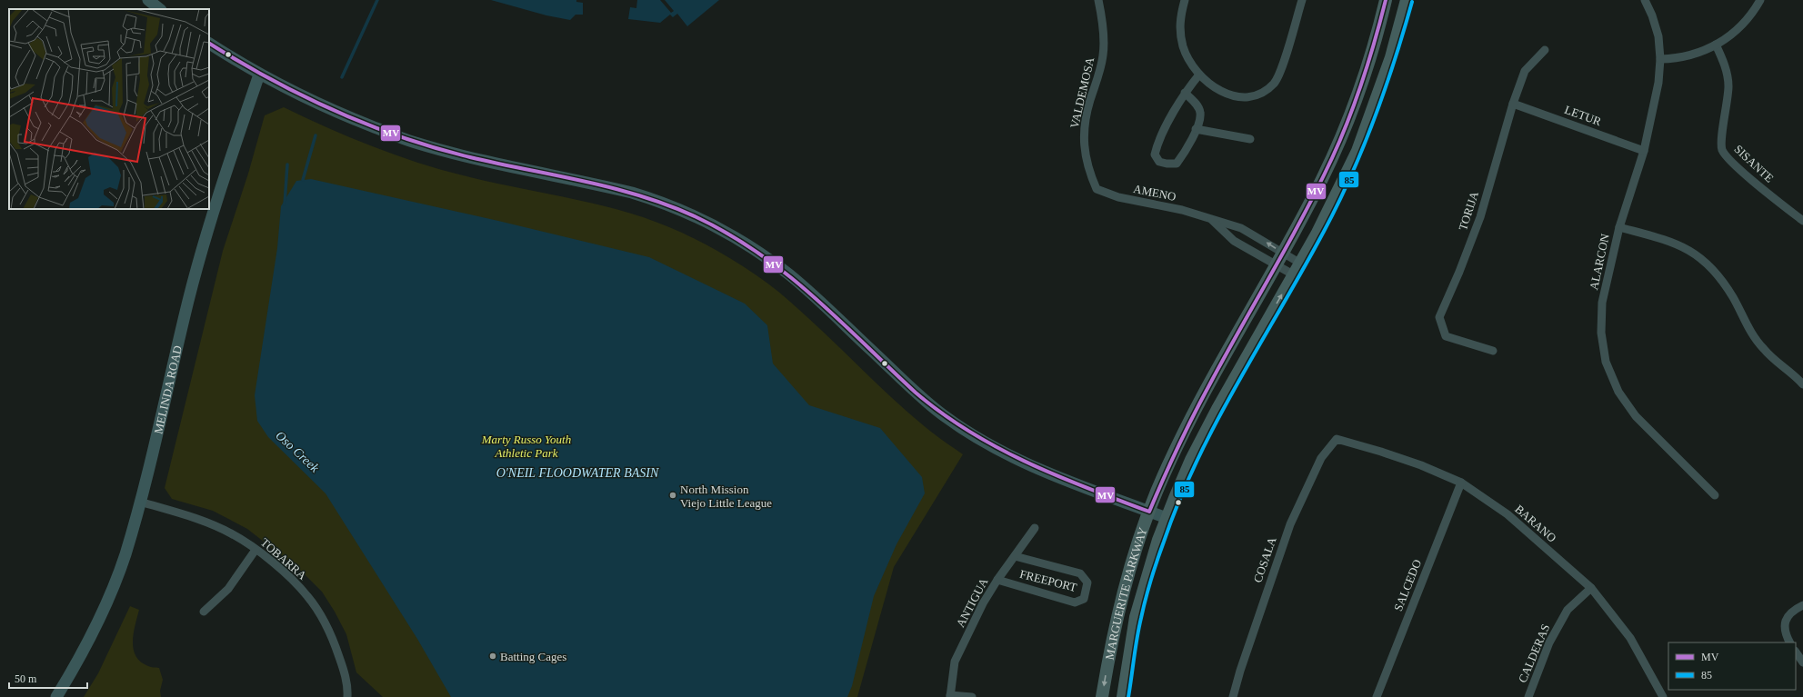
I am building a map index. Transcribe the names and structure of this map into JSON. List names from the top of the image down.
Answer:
{
  "streets": {
    "main road": ["MELINDA ROAD", "MARGUERITE PARKWAY"],
    "street": [
      "VALDEMOSA",
      "LETUR",
      "SISANTE",
      "AMENO",
      "TORIJA",
      "ALARCON",
      "BARANO",
      "TOBARRA",
      "COSALA",
      "FREEPORT",
      "SALCEDO",
      "ANTIGUA",
      "CALDERAS"
    ]
  },
  "crossings": [
    ["VALDEMOSA", "AMENO"],
    ["LETUR", "TORIJA"],
    ["LETUR", "ALARCON"],
    ["AMENO", "MARGUERITE PARKWAY"],
    ["MELINDA ROAD", "TOBARRA"],
    ["BARANO", "COSALA"],
    ["BARANO", "SALCEDO"],
    ["BARANO", "CALDERAS"],
    ["FREEPORT", "ANTIGUA"]
  ],
  "water": ["Oso Creek", "O'NEIL FLOODWATER BASIN"],
  "parks": ["Marty Russo Youth Athletic Park"],
  "places": ["North Mission Viejo Little League", "Batting Cages"],
  "lines": ["transit line MV", "transit line 85"],
  "legend": ["MV", "85"],
  "scale_bar": "50 m"
}
